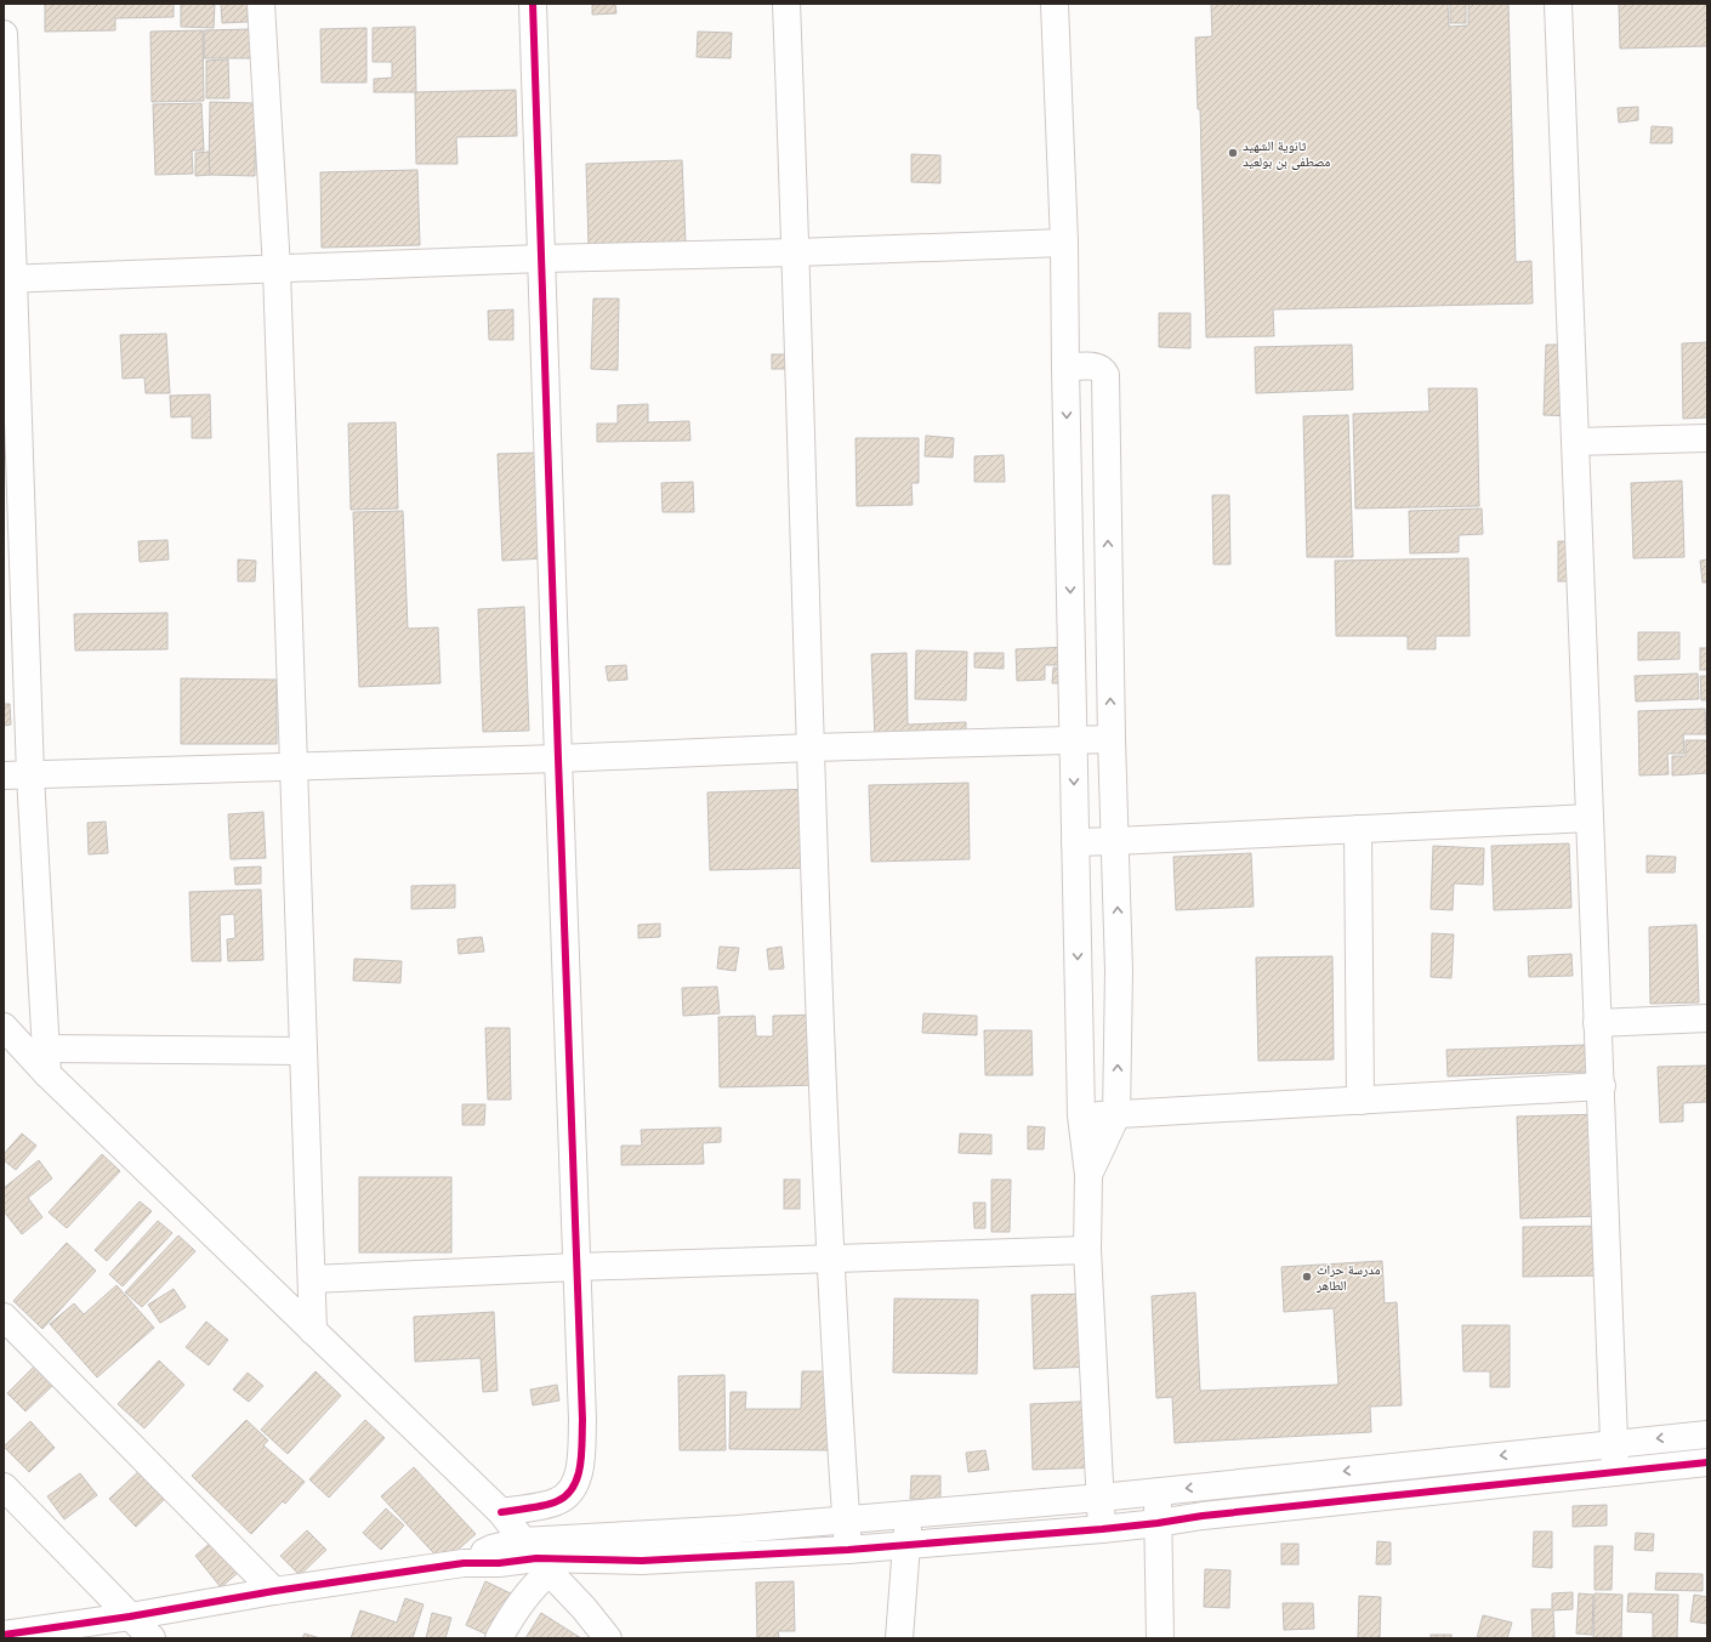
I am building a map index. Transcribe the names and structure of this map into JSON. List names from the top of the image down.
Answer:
{
  "places": ["ثانوية الشهيد مصطفى بن بولعيد", "مدرسة حراث الطاهر"]
}
